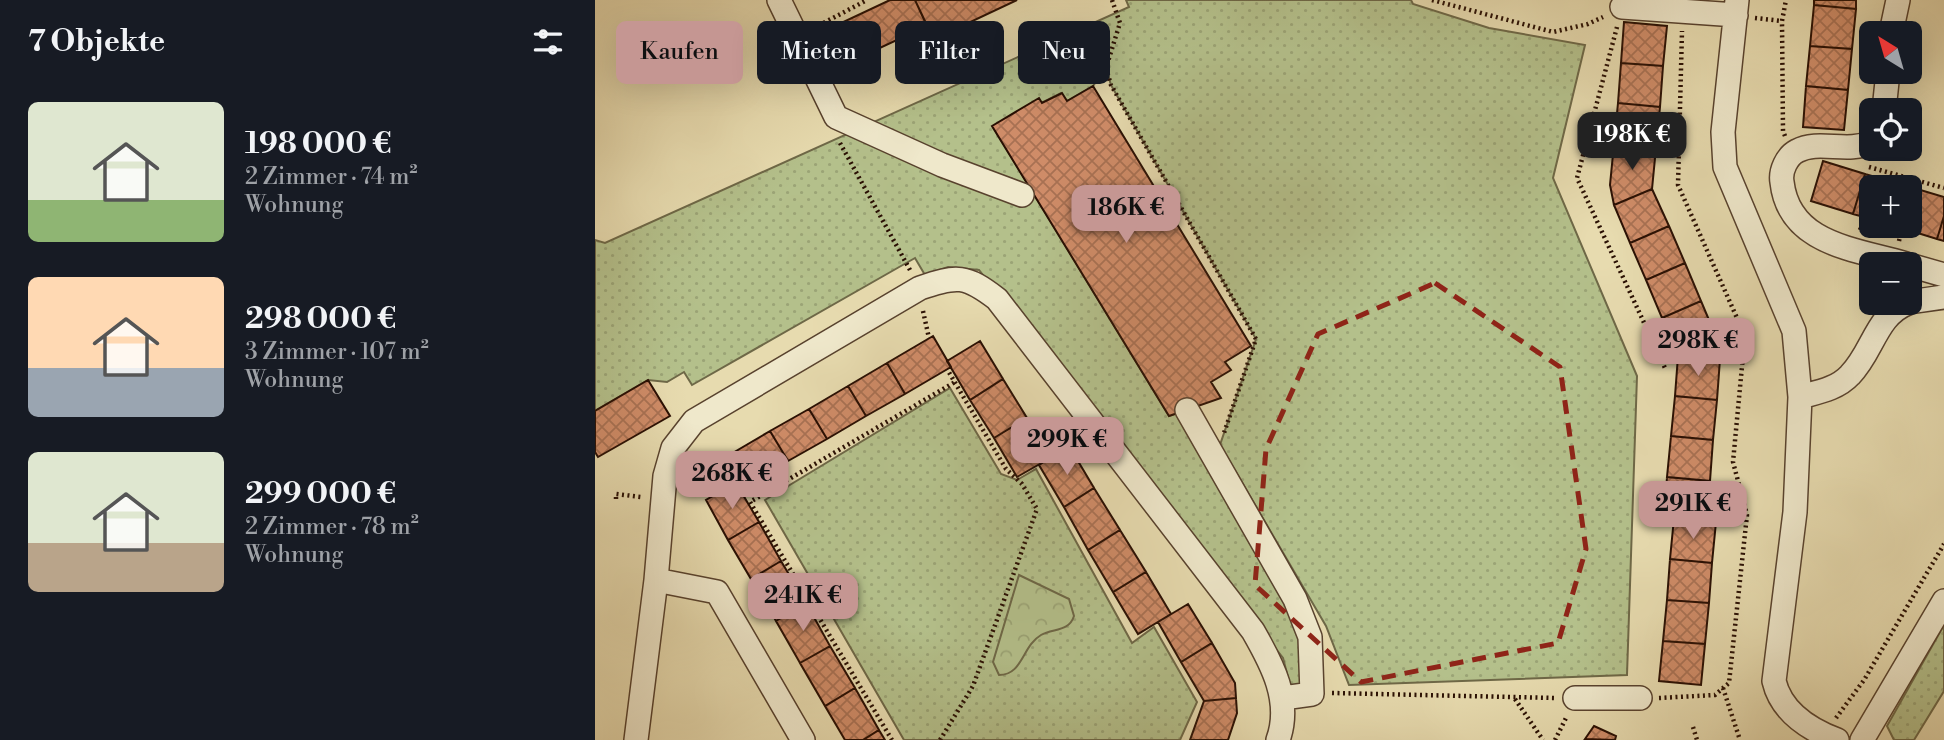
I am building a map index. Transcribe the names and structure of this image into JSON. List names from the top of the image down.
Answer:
{
  "north": "top left",
  "page": {
    "heading": "7 Objekte",
    "map_buttons": ["+", "−"],
    "chip": [
      "Kaufen",
      "Mieten",
      "Filter",
      "Neu"
    ],
    "list": [
      {
        "name": "198 000 €",
        "note": "2 Zimmer · 74 m² · Wohnung"
      },
      {
        "name": "298 000 €",
        "note": "3 Zimmer · 107 m² · Wohnung"
      },
      {
        "name": "299 000 €",
        "note": "2 Zimmer · 78 m² · Wohnung"
      }
    ],
    "price": [
      "198K €",
      "186K €",
      "298K €",
      "299K €",
      "268K €",
      "291K €",
      "241K €"
    ]
  }
}
